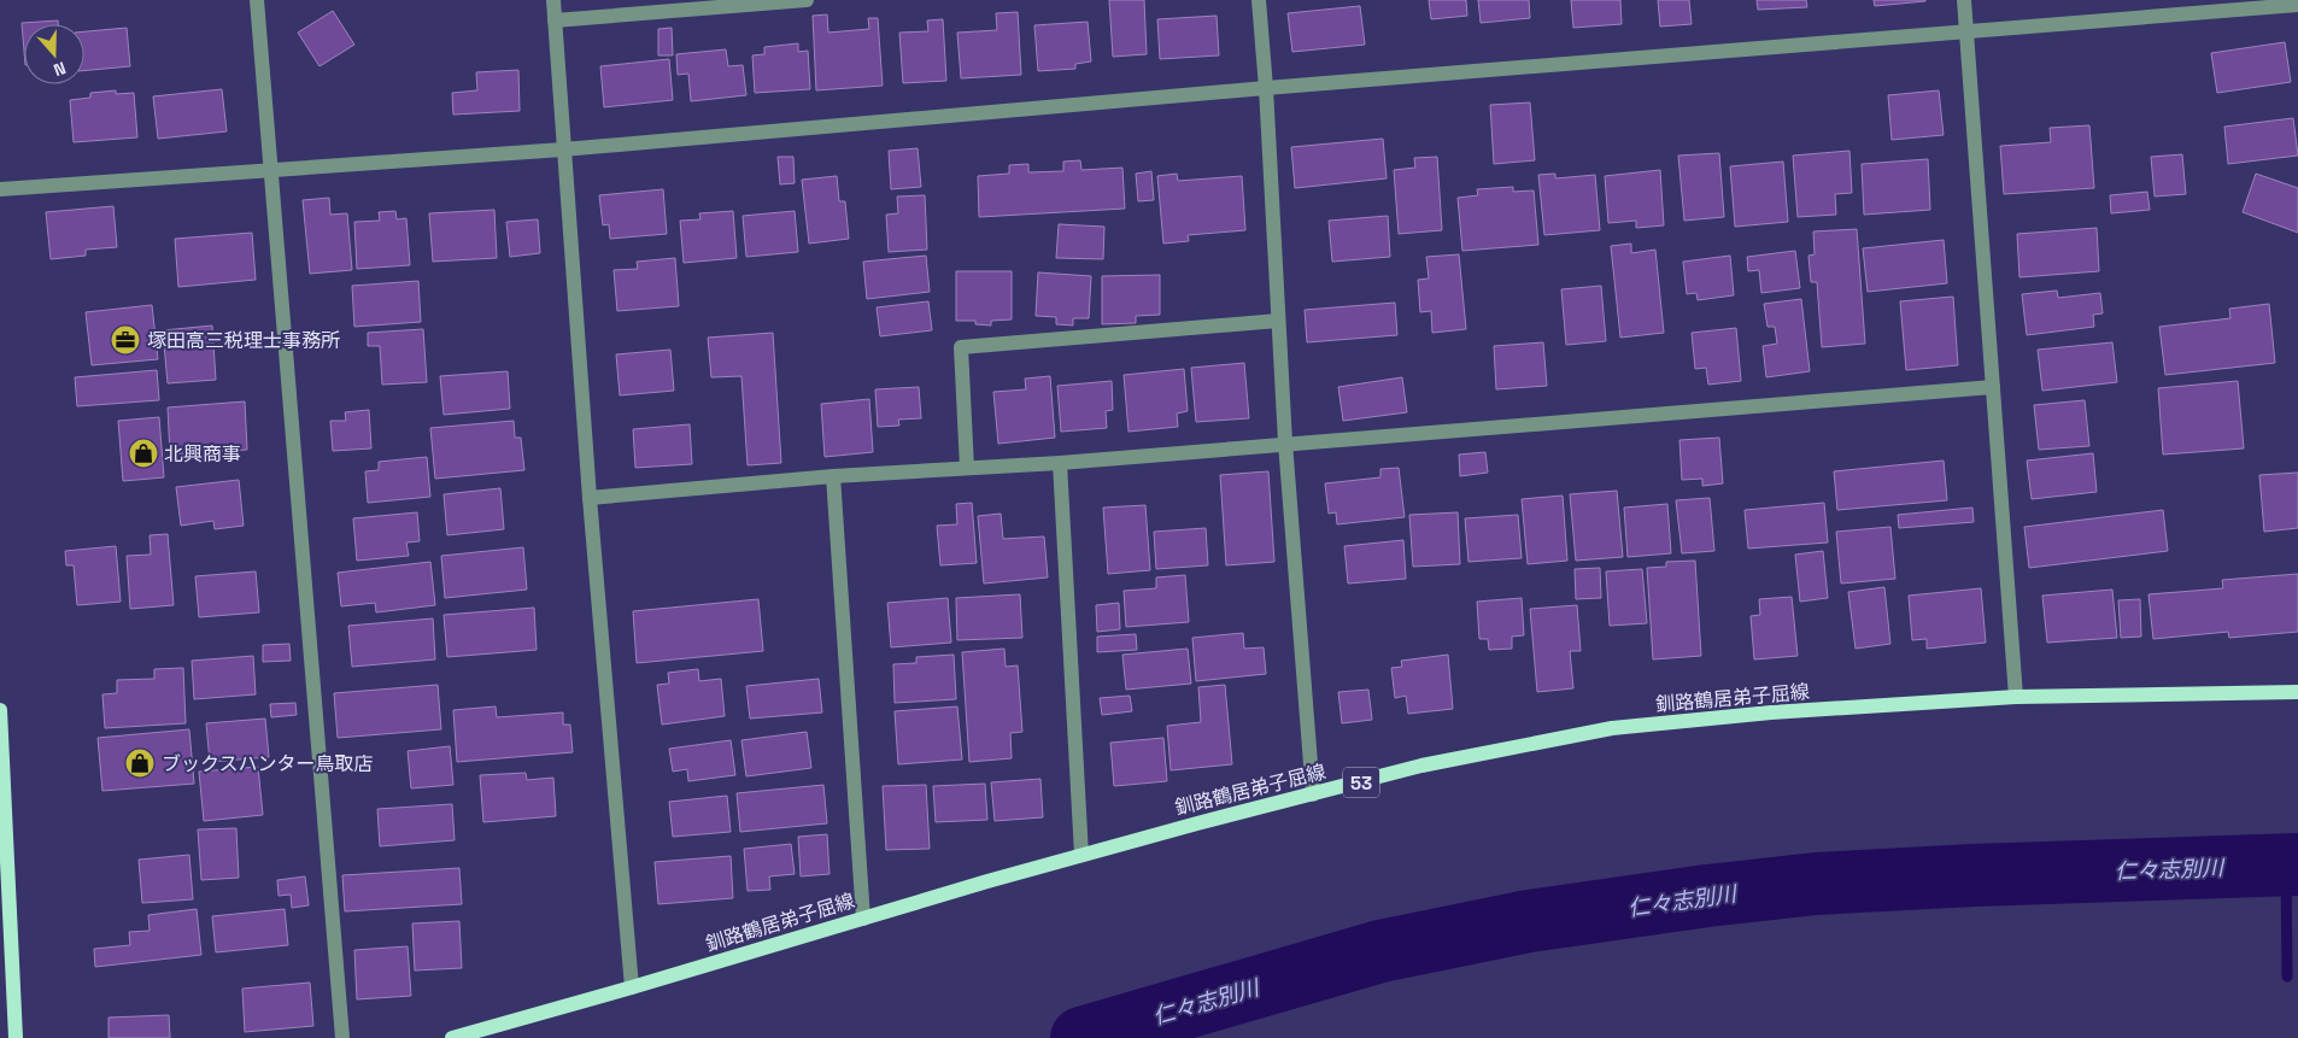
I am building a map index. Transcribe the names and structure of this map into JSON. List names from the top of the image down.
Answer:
{
  "streets": {
    "main road": ["釧路鶴居弟子屈線", "53"]
  },
  "water": ["仁々志別川"],
  "places": {
    "office": ["塚田高三税理士事務所"],
    "shop": ["北興商事", "ブックスハンター鳥取店"]
  },
  "north": "bottom"
}
